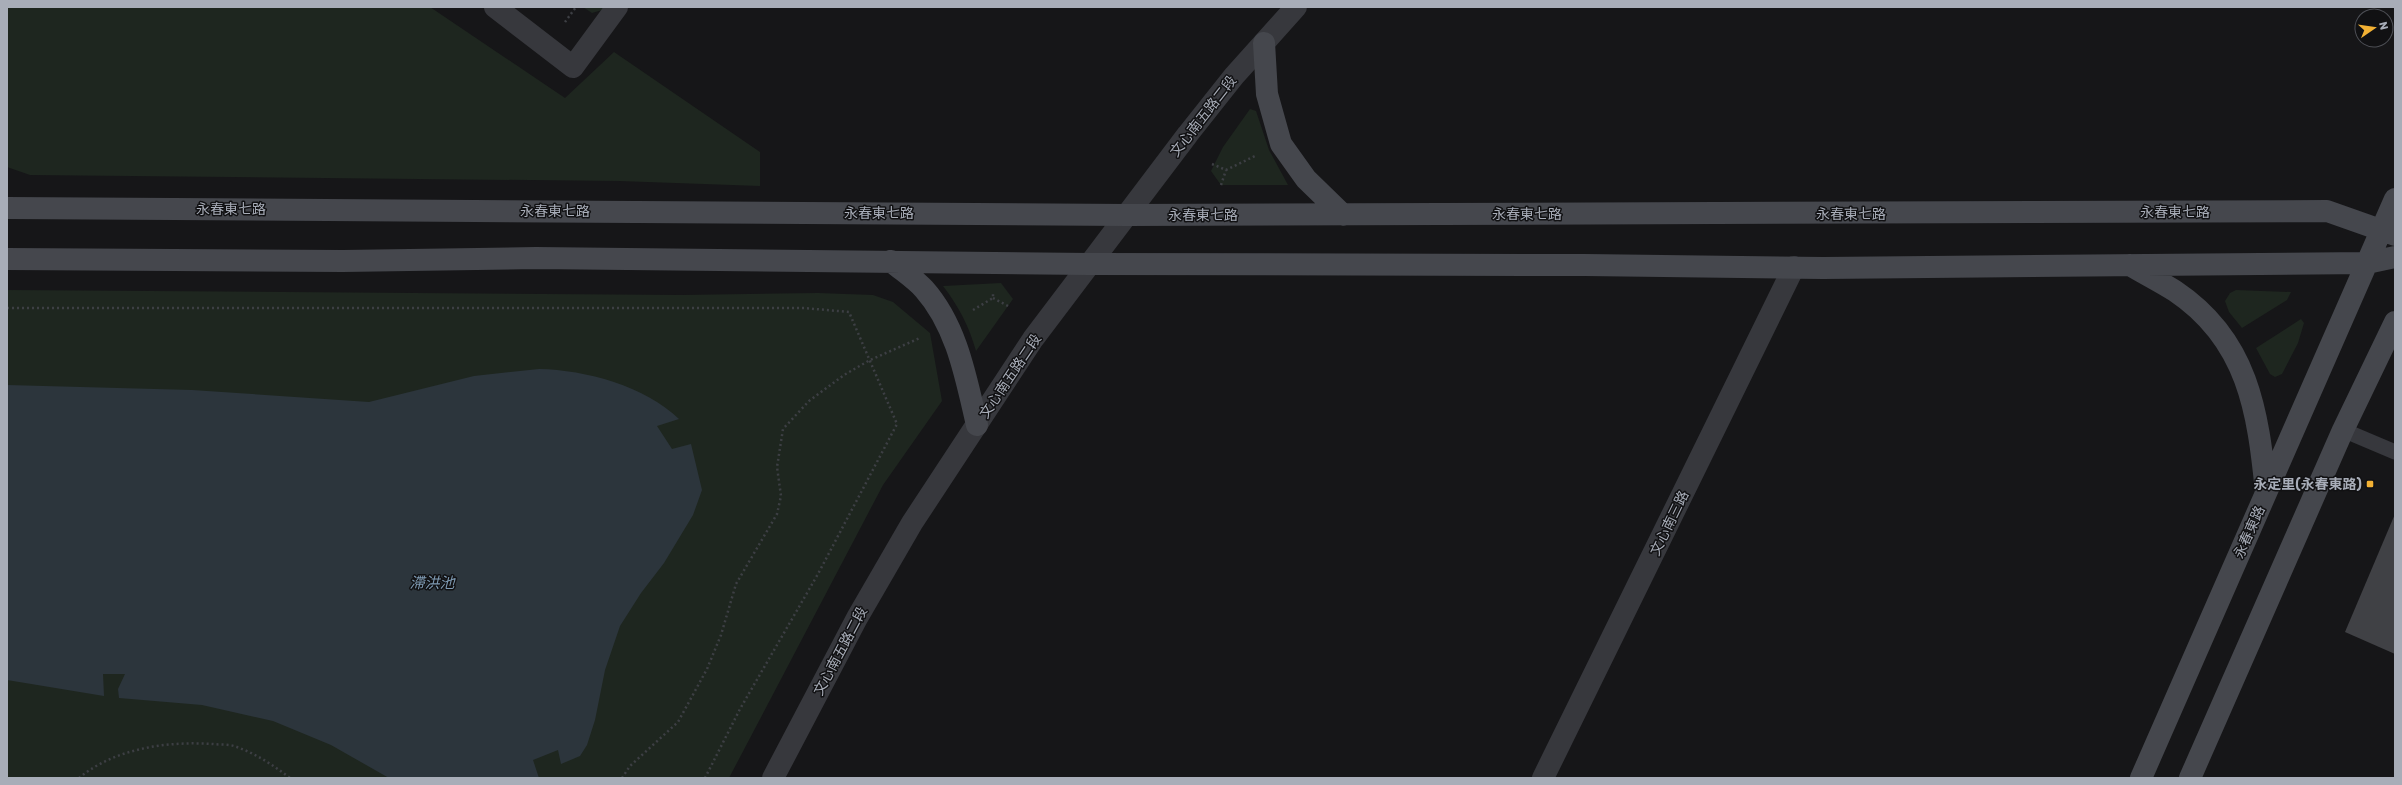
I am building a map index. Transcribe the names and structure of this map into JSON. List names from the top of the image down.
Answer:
{
  "streets": {
    "street": [
      "文心南五路二段",
      "永春東七路",
      "文心南三路",
      "永春東路"
    ]
  },
  "crossings": [
    ["文心南五路二段", "永春東七路"],
    ["永春東七路", "永春東路"]
  ],
  "water": ["滯洪池"],
  "places": {
    "transit": ["永定里(永春東路)"]
  },
  "north": "right"
}
